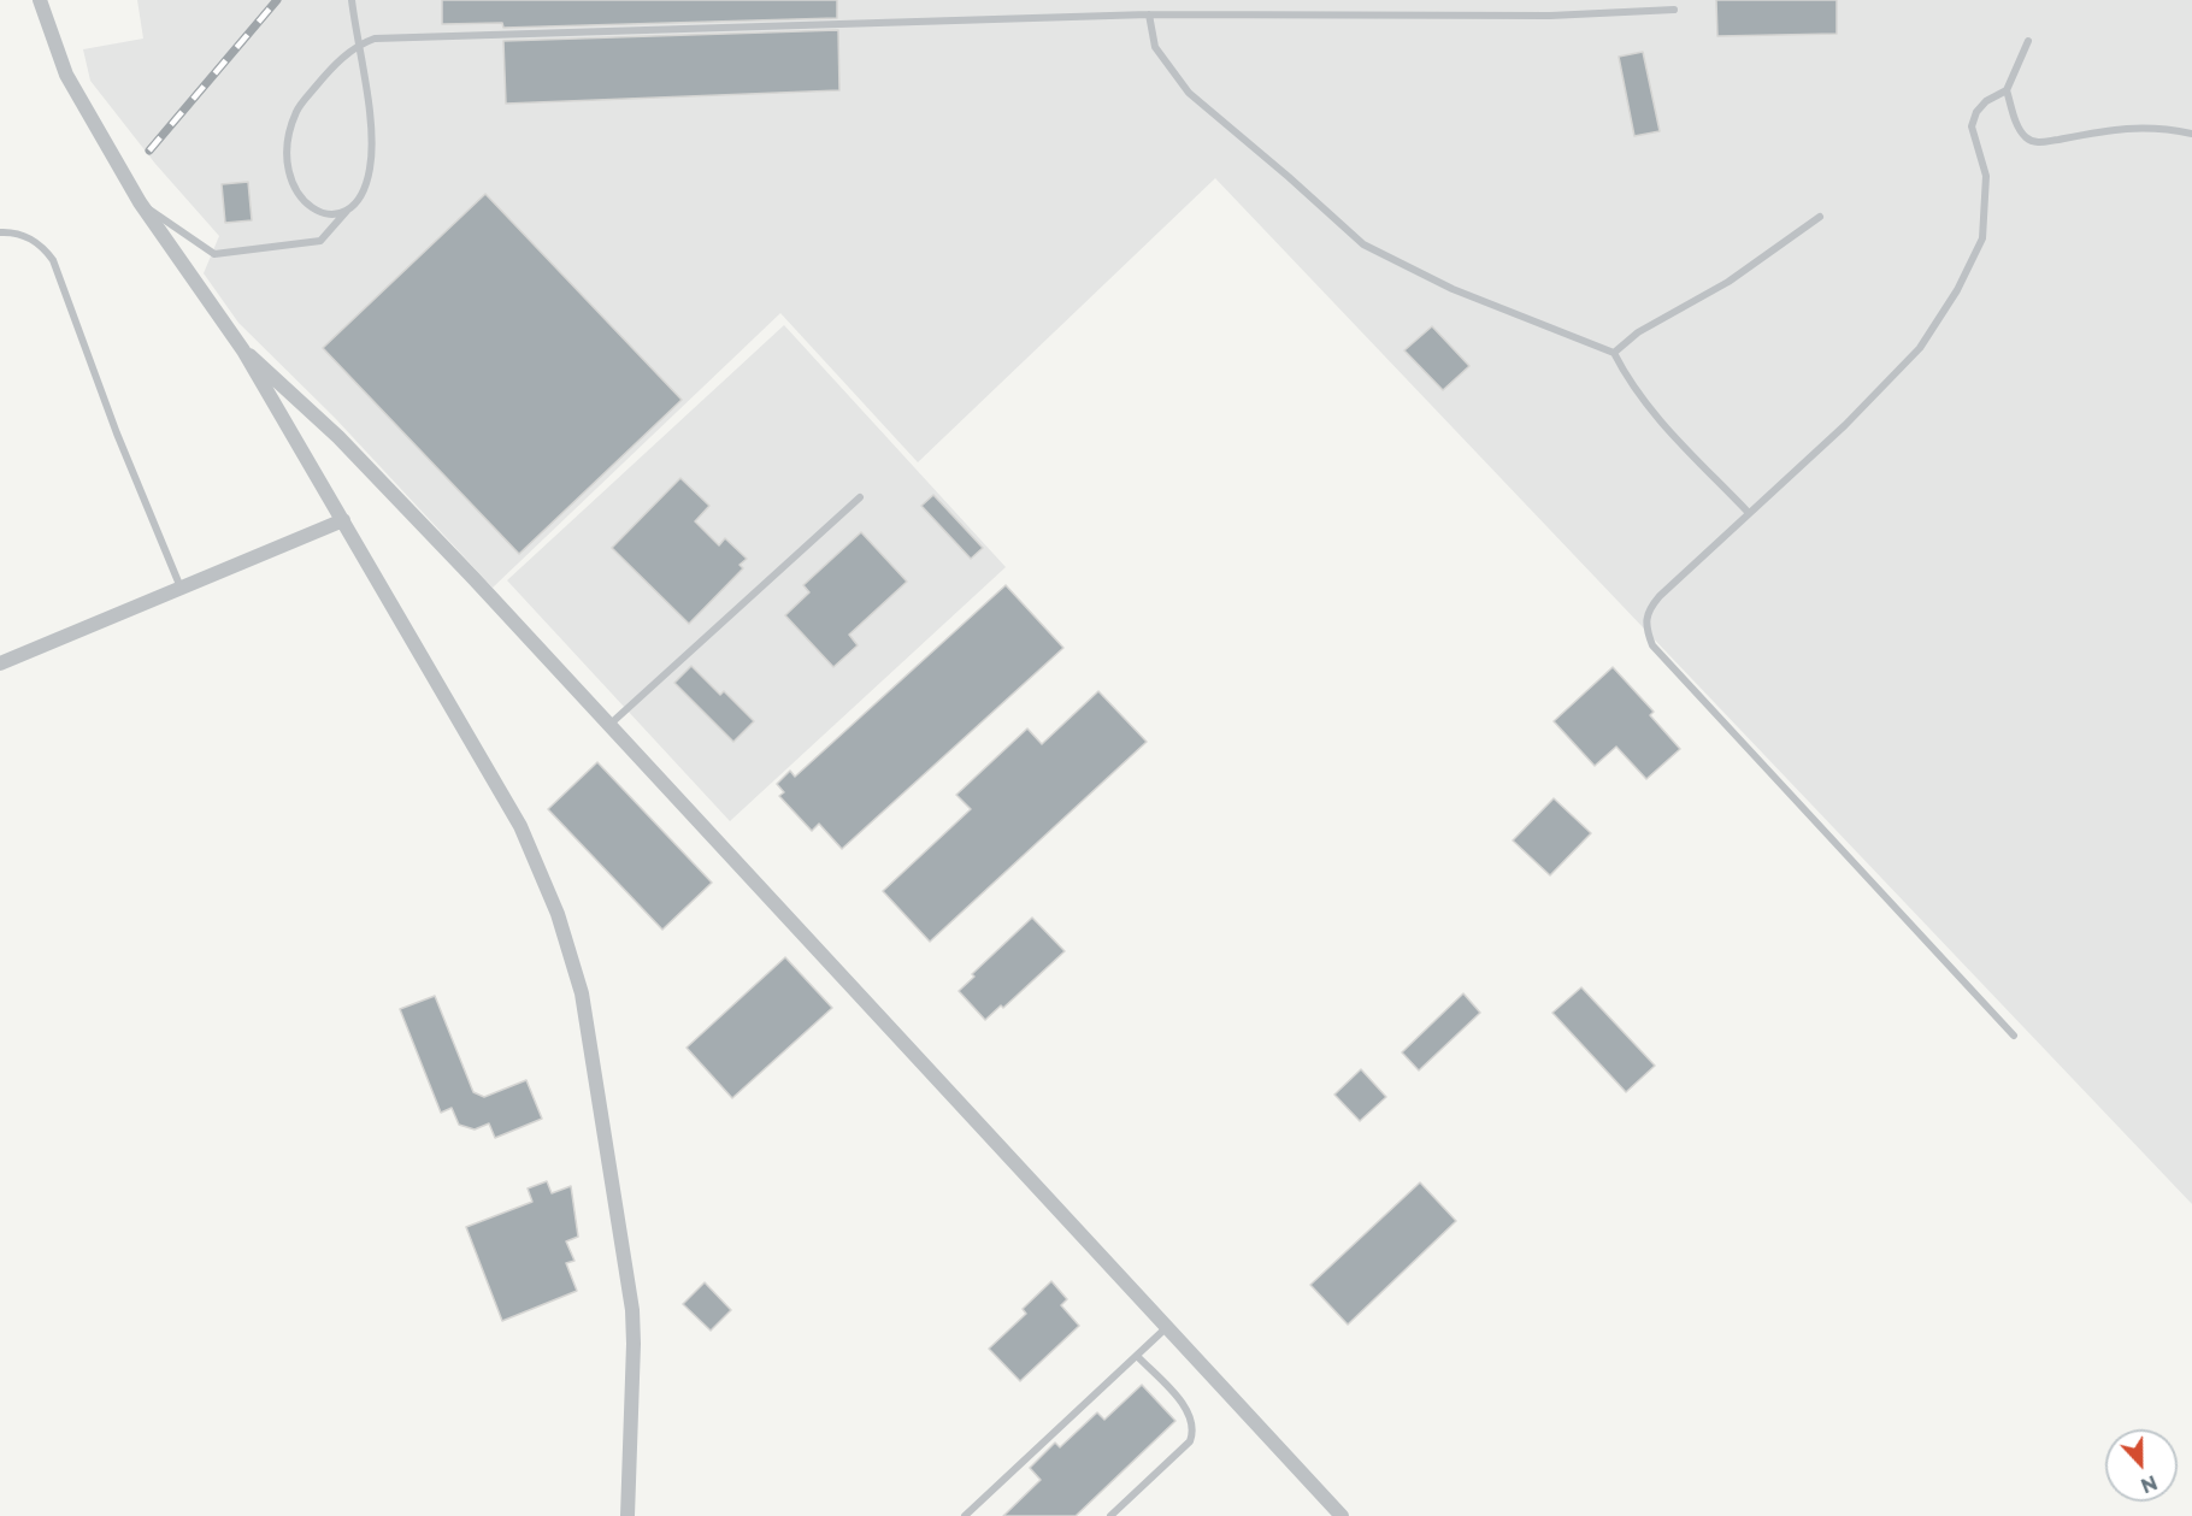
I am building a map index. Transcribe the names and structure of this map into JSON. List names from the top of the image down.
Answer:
{
  "north": "bottom"
}
